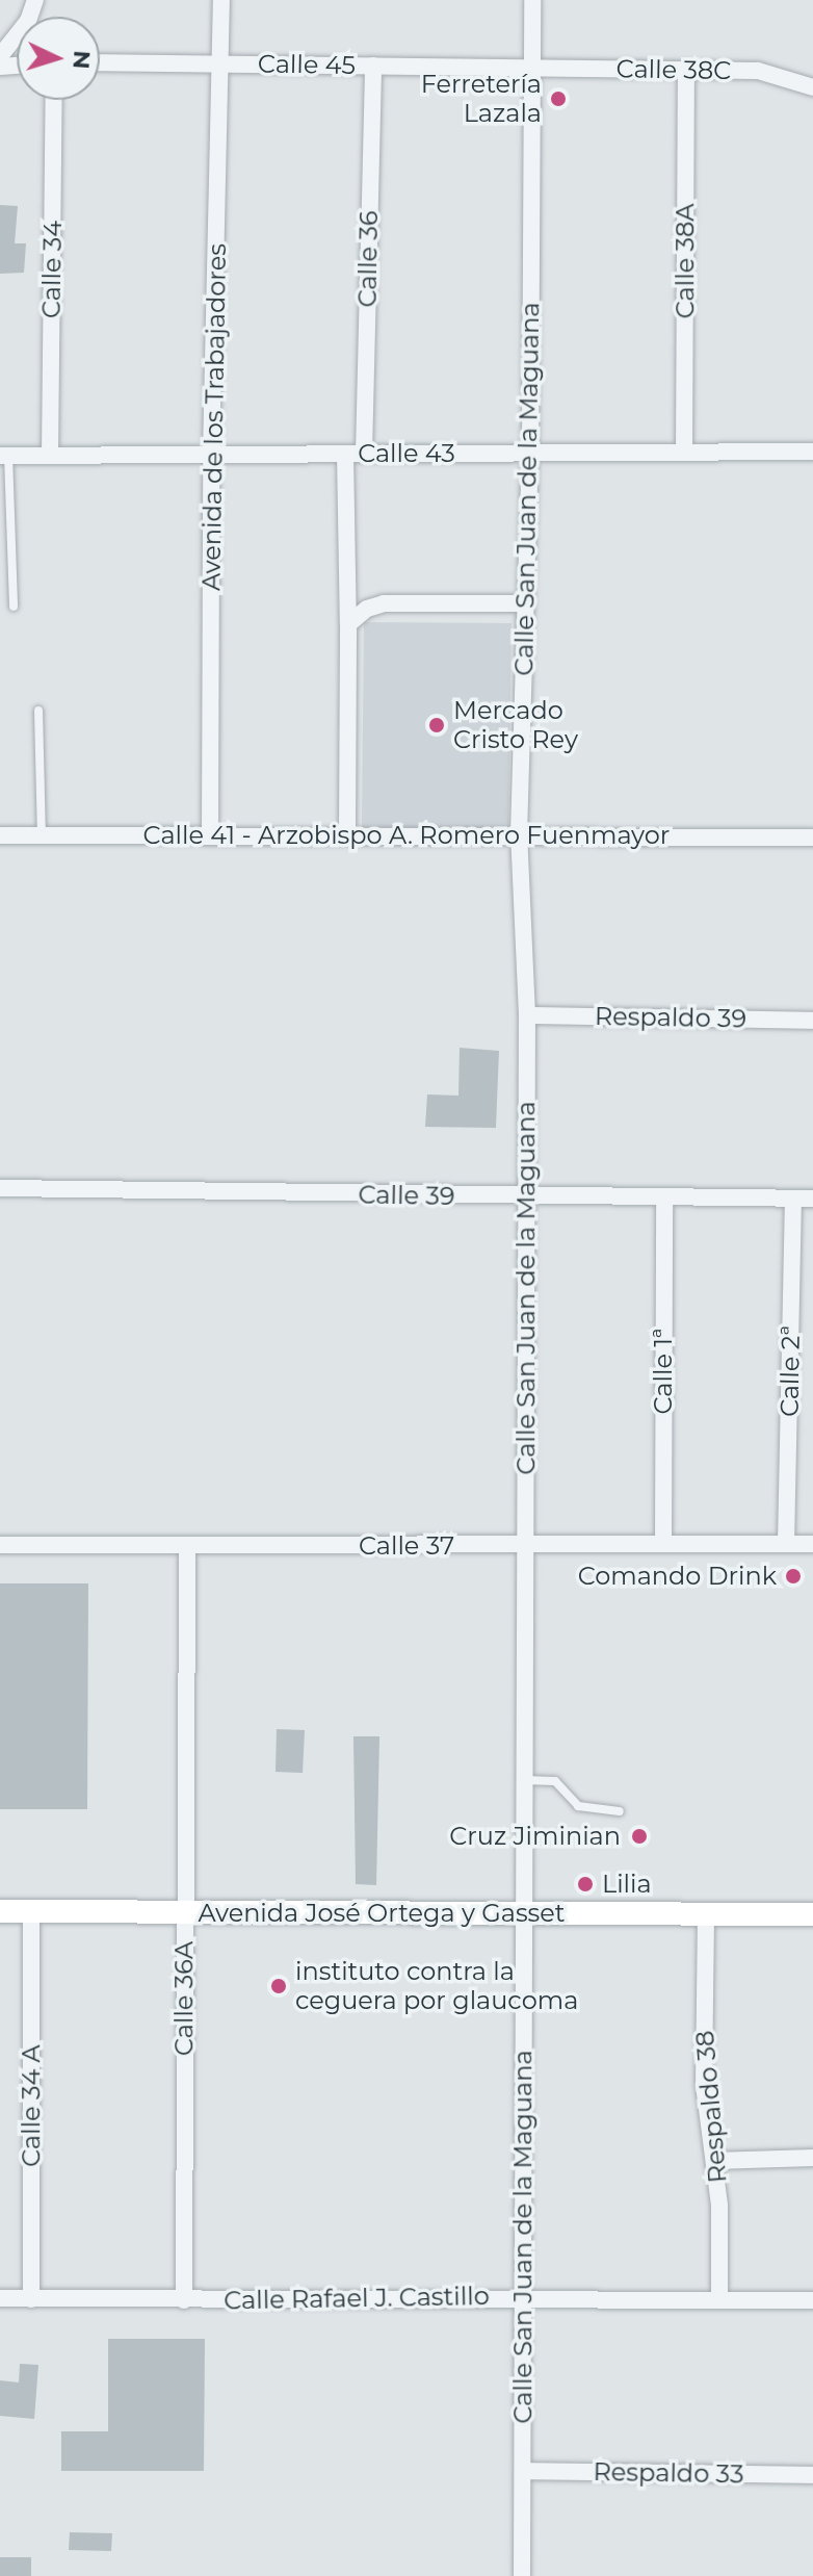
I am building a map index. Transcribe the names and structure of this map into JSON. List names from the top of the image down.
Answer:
{
  "streets": {
    "main road": ["Avenida José Ortega y Gasset"],
    "street": [
      "Calle 45",
      "Calle 38C",
      "Calle 36",
      "Calle 38A",
      "Calle 34",
      "Avenida de los Trabajadores",
      "Calle 43",
      "Calle San Juan de la Maguana",
      "Calle 41 - Arzobispo A. Romero Fuenmayor",
      "Respaldo 39",
      "Calle 39",
      "Calle 1ª",
      "Calle 2ª",
      "Calle 37",
      "Calle 36A",
      "Calle 34 A",
      "Respaldo 38",
      "Calle Rafael J. Castillo",
      "Respaldo 33"
    ]
  },
  "crossings": [
    ["Calle 45", "Calle 38C"],
    ["Calle 45", "Calle 36"],
    ["Calle 45", "Avenida de los Trabajadores"],
    ["Calle 45", "Calle San Juan de la Maguana"],
    ["Calle 38C", "Calle 38A"],
    ["Calle 38C", "Calle San Juan de la Maguana"],
    ["Calle 36", "Calle 43"],
    ["Calle 38A", "Calle 43"],
    ["Calle 34", "Calle 43"],
    ["Avenida de los Trabajadores", "Calle 43"],
    ["Avenida de los Trabajadores", "Calle 41 - Arzobispo A. Romero Fuenmayor"],
    ["Calle 43", "Calle San Juan de la Maguana"],
    ["Calle San Juan de la Maguana", "Calle 41 - Arzobispo A. Romero Fuenmayor"],
    ["Calle San Juan de la Maguana", "Respaldo 39"],
    ["Calle San Juan de la Maguana", "Calle 39"],
    ["Calle San Juan de la Maguana", "Calle 37"],
    ["Calle San Juan de la Maguana", "Avenida José Ortega y Gasset"],
    ["Calle San Juan de la Maguana", "Calle Rafael J. Castillo"],
    ["Calle San Juan de la Maguana", "Respaldo 33"],
    ["Calle 39", "Calle 1ª"],
    ["Calle 39", "Calle 2ª"],
    ["Calle 1ª", "Calle 37"],
    ["Calle 2ª", "Calle 37"],
    ["Calle 37", "Calle 36A"],
    ["Avenida José Ortega y Gasset", "Calle 36A"],
    ["Avenida José Ortega y Gasset", "Calle 34 A"],
    ["Avenida José Ortega y Gasset", "Respaldo 38"],
    ["Calle 36A", "Calle Rafael J. Castillo"],
    ["Calle 34 A", "Calle Rafael J. Castillo"],
    ["Respaldo 38", "Calle Rafael J. Castillo"]
  ],
  "places": [
    "Ferretería Lazala",
    "Mercado Cristo Rey",
    "Comando Drink",
    "Cruz Jiminian",
    "Lilia",
    "instituto contra la ceguera por glaucoma"
  ],
  "north": "right"
}
